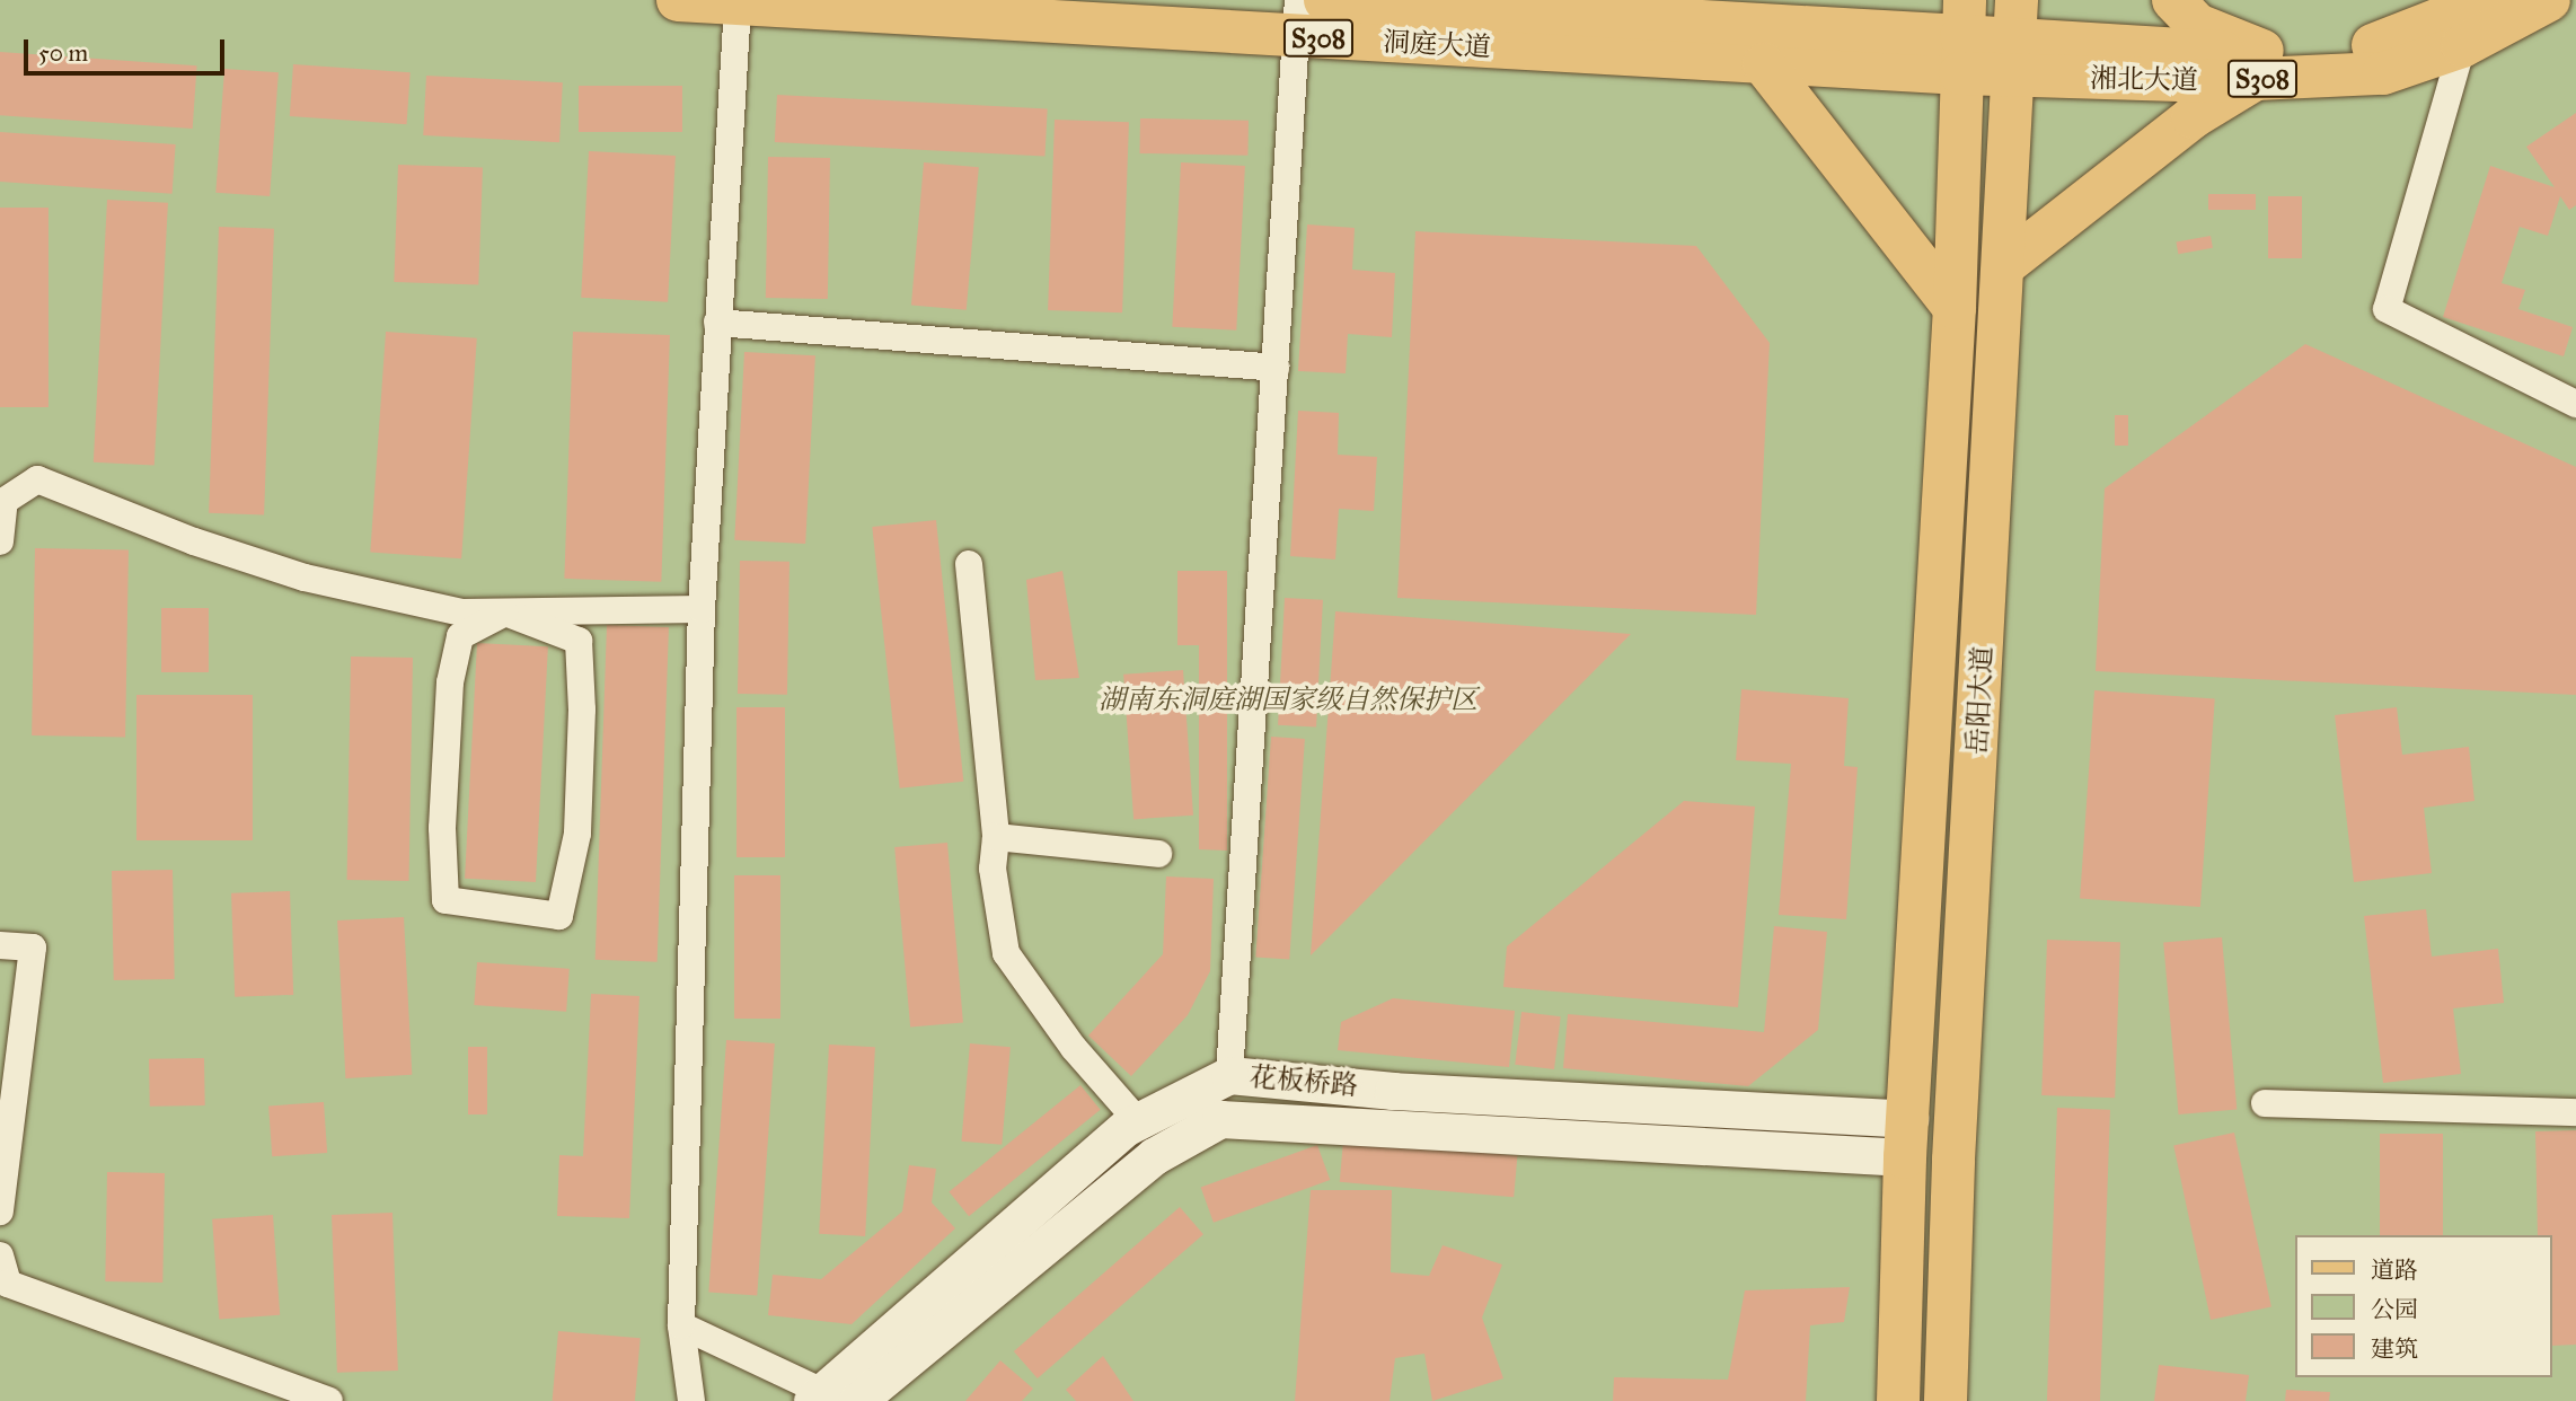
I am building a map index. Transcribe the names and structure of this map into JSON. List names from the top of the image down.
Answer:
{
  "streets": {
    "main road": [
      "S308",
      "洞庭大道",
      "湘北大道",
      "岳阳大道"
    ],
    "street": ["花板桥路"]
  },
  "crossings": [
    ["洞庭大道", "湘北大道"],
    ["洞庭大道", "岳阳大道"],
    ["湘北大道", "岳阳大道"],
    ["岳阳大道", "花板桥路"]
  ],
  "parks": ["湖南东洞庭湖国家级自然保护区"],
  "legend": ["道路", "公园", "建筑"],
  "scale_bar": "50 m"
}
